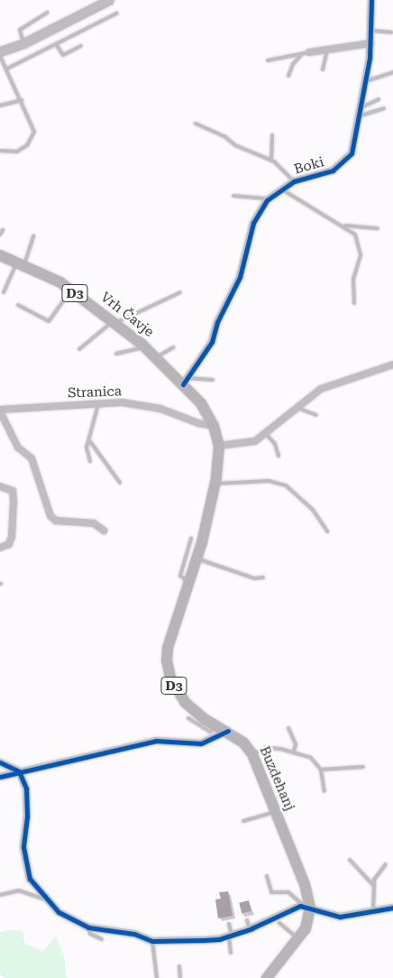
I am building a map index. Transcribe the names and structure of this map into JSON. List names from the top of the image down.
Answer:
{
  "streets": {
    "main road": ["D3", "Vrh Čavje", "Buzdehanj"],
    "street": ["Boki", "Stranica"]
  },
  "crossings": [
    ["Boki", "Vrh Čavje"],
    ["D3", "Buzdehanj"],
    ["Vrh Čavje", "Stranica"],
    ["Vrh Čavje", "Buzdehanj"],
    ["Stranica", "Buzdehanj"]
  ]
}
